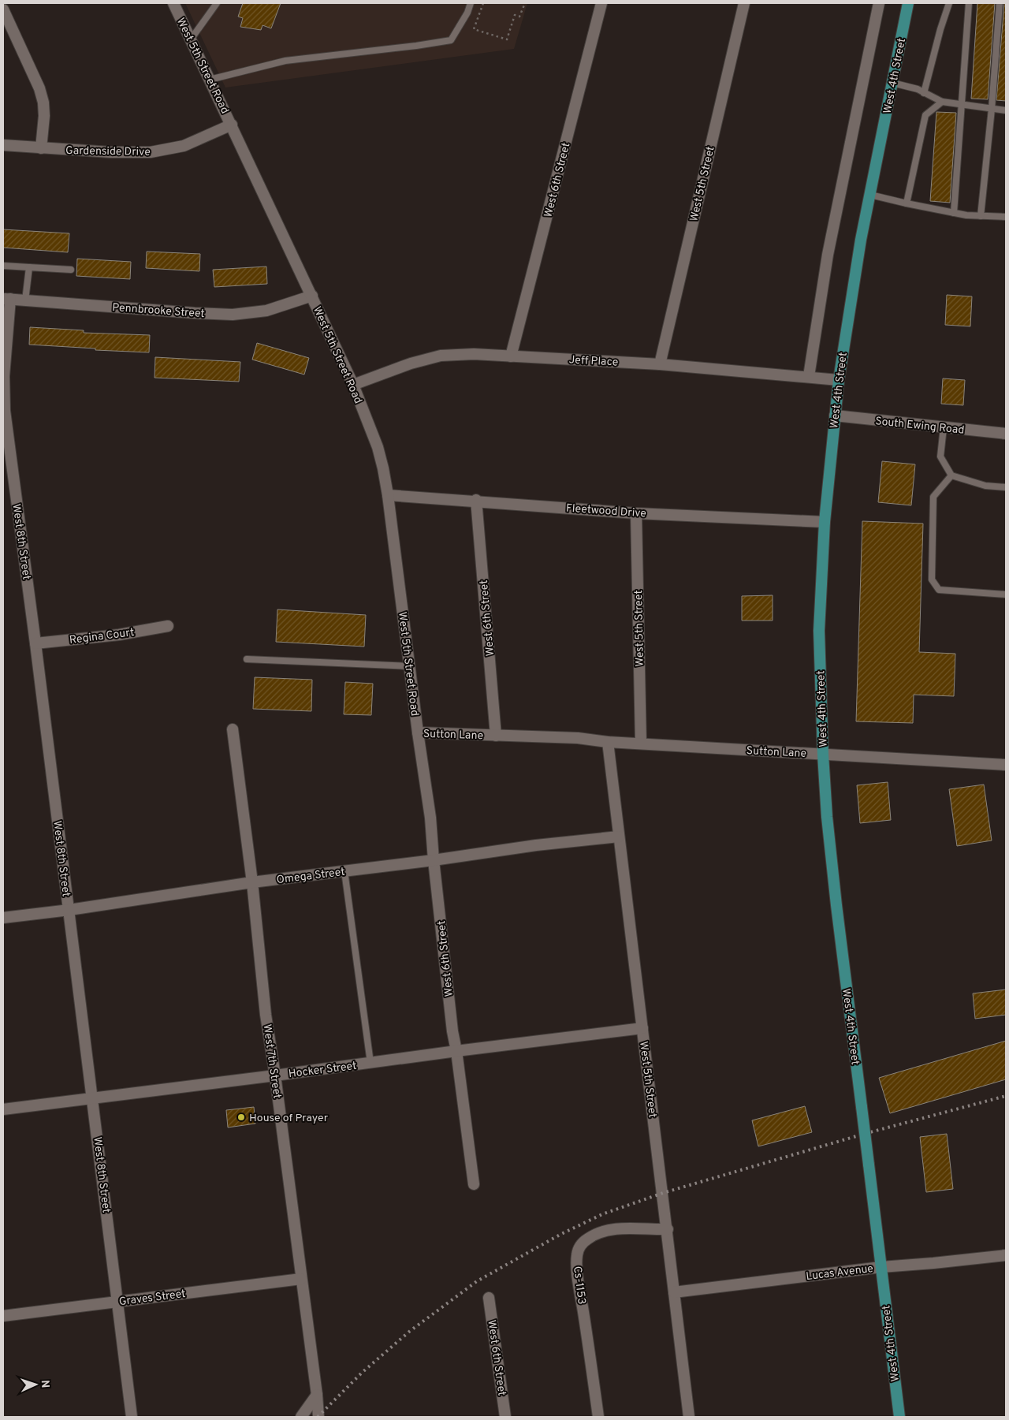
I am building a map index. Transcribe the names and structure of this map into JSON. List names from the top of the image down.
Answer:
{
  "streets": {
    "main road": ["West 4th Street"],
    "street": [
      "West 5th Street Road",
      "Gardenside Drive",
      "West 6th Street",
      "West 5th Street",
      "Pennbrooke Street",
      "Jeff Place",
      "South Ewing Road",
      "Fleetwood Drive",
      "West 8th Street",
      "Regina Court",
      "Sutton Lane",
      "Omega Street",
      "West 7th Street",
      "Hocker Street",
      "Lucas Avenue",
      "Cs-1153",
      "Graves Street"
    ]
  },
  "crossings": [
    ["West 5th Street Road", "Gardenside Drive"],
    ["West 5th Street Road", "West 6th Street"],
    ["West 5th Street Road", "Pennbrooke Street"],
    ["West 5th Street Road", "Jeff Place"],
    ["West 5th Street Road", "Fleetwood Drive"],
    ["West 5th Street Road", "Sutton Lane"],
    ["West 4th Street", "Jeff Place"],
    ["West 4th Street", "South Ewing Road"],
    ["West 4th Street", "Fleetwood Drive"],
    ["West 4th Street", "Sutton Lane"],
    ["West 4th Street", "Lucas Avenue"],
    ["West 6th Street", "Jeff Place"],
    ["West 6th Street", "Fleetwood Drive"],
    ["West 6th Street", "Sutton Lane"],
    ["West 6th Street", "Omega Street"],
    ["West 6th Street", "Hocker Street"],
    ["West 5th Street", "Jeff Place"],
    ["West 5th Street", "Fleetwood Drive"],
    ["West 5th Street", "Sutton Lane"],
    ["West 5th Street", "Omega Street"],
    ["West 5th Street", "Hocker Street"],
    ["West 5th Street", "Lucas Avenue"],
    ["West 5th Street", "Cs-1153"],
    ["Pennbrooke Street", "West 8th Street"],
    ["West 8th Street", "Regina Court"],
    ["West 8th Street", "Omega Street"],
    ["West 8th Street", "Hocker Street"],
    ["West 8th Street", "Graves Street"],
    ["Omega Street", "West 7th Street"],
    ["West 7th Street", "Hocker Street"],
    ["West 7th Street", "Graves Street"]
  ],
  "places": ["House of Prayer"],
  "north": "right"
}
